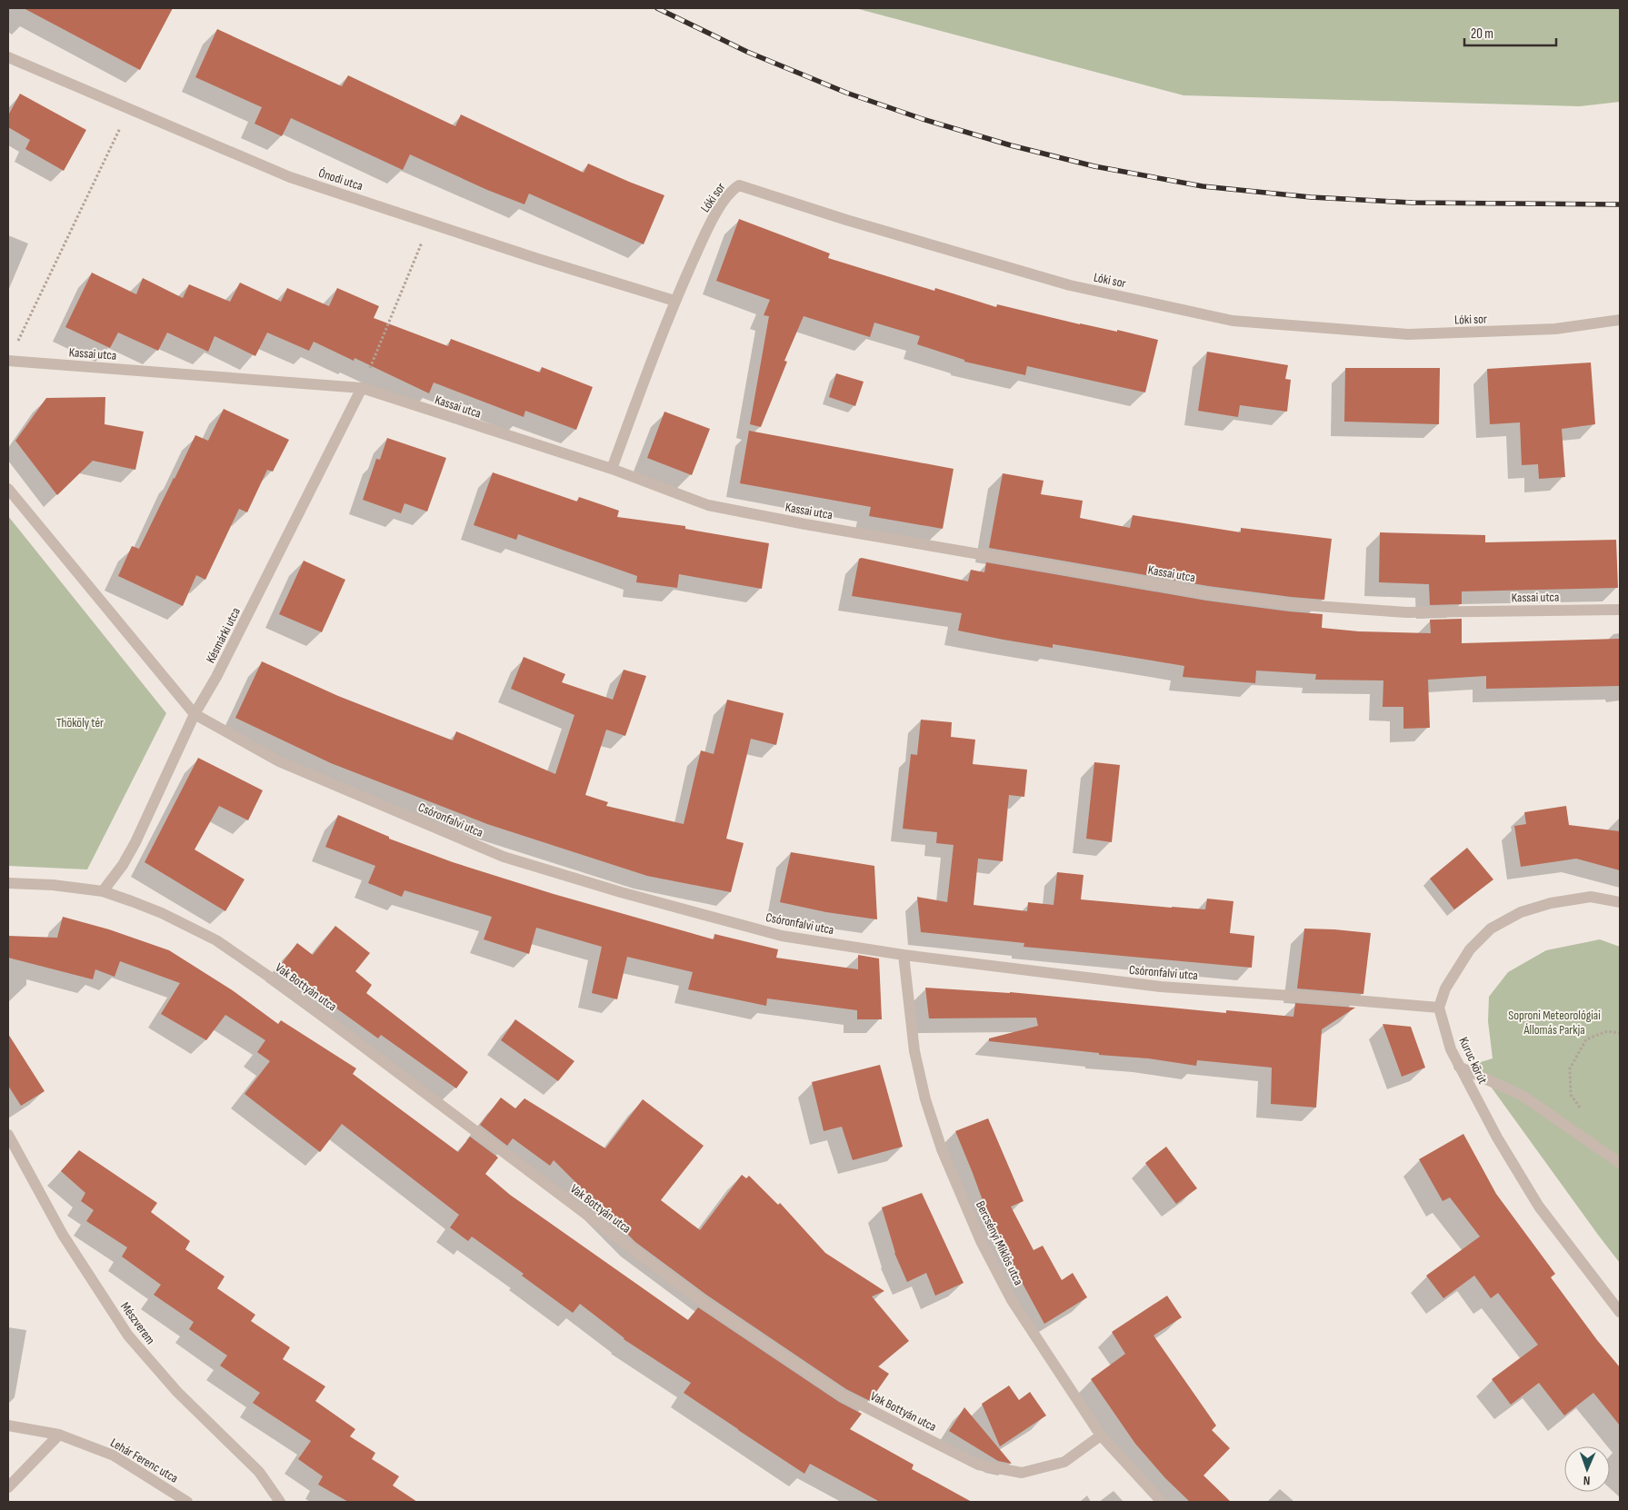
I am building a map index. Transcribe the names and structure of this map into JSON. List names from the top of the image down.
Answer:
{
  "streets": {
    "street": [
      "Ónodi utca",
      "Lóki sor",
      "Kassai utca",
      "Késmárki utca",
      "Csóronfalvi utca",
      "Vak Bottyán utca",
      "Kuruc körút",
      "Bercsényi Miklós utca",
      "Mészverem",
      "Lehár Ferenc utca"
    ]
  },
  "crossings": [
    ["Ónodi utca", "Lóki sor"],
    ["Lóki sor", "Kassai utca"],
    ["Kassai utca", "Késmárki utca"],
    ["Késmárki utca", "Csóronfalvi utca"],
    ["Késmárki utca", "Vak Bottyán utca"],
    ["Csóronfalvi utca", "Kuruc körút"],
    ["Csóronfalvi utca", "Bercsényi Miklós utca"],
    ["Vak Bottyán utca", "Bercsényi Miklós utca"]
  ],
  "parks": ["Thököly tér", "Soproni Meteorológiai Állomás Parkja"],
  "scale_bar": "20 m",
  "north": "bottom"
}
